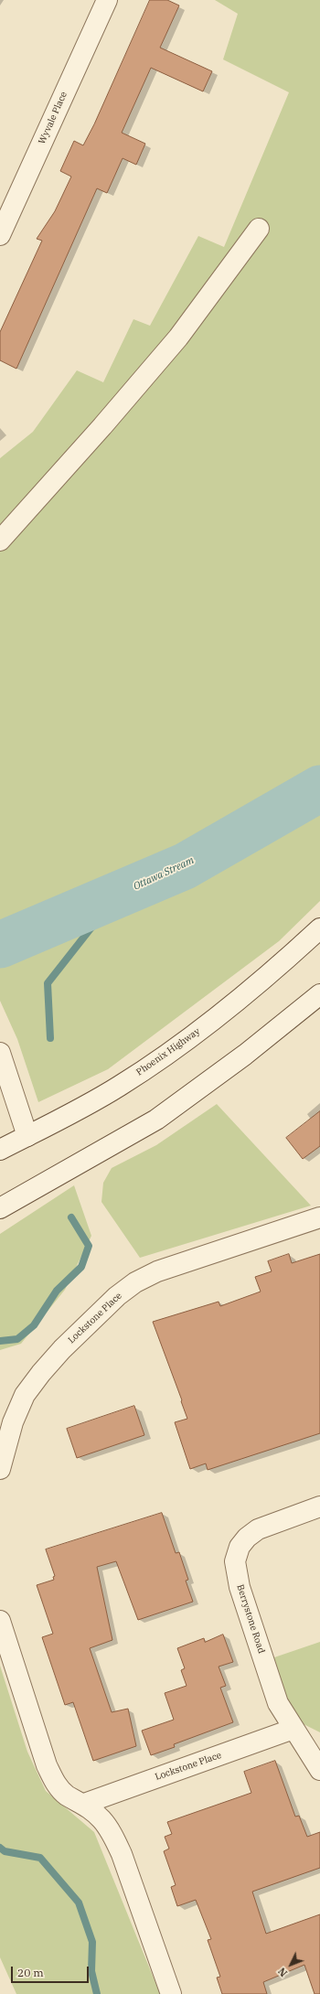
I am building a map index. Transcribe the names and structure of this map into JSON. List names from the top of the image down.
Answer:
{
  "streets": {
    "street": [
      "Wyvale Place",
      "Phoenix Highway",
      "Lockstone Place",
      "Berrystone Road"
    ]
  },
  "crossings": [
    ["Lockstone Place", "Berrystone Road"]
  ],
  "water": ["Ottawa Stream"],
  "scale_bar": "20 m",
  "north": "bottom left"
}
